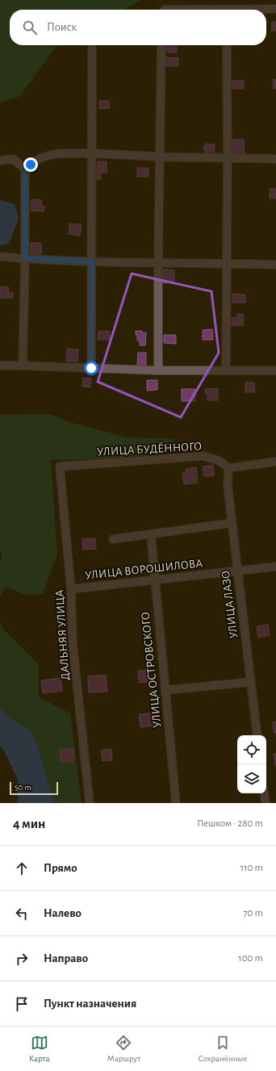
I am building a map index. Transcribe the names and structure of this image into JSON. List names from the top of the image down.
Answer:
{
  "streets": {
    "street": [
      "УЛИЦА БУДЁННОГО",
      "УЛИЦА ВОРОШИЛОВА",
      "УЛИЦА ЛАЗО",
      "ДАЛЬНЯЯ УЛИЦА",
      "УЛИЦА ОСТРОВСКОГО"
    ]
  },
  "crossings": [
    ["УЛИЦА БУДЁННОГО", "УЛИЦА ЛАЗО"],
    ["УЛИЦА БУДЁННОГО", "ДАЛЬНЯЯ УЛИЦА"],
    ["УЛИЦА ВОРОШИЛОВА", "УЛИЦА ЛАЗО"],
    ["УЛИЦА ВОРОШИЛОВА", "ДАЛЬНЯЯ УЛИЦА"],
    ["УЛИЦА ВОРОШИЛОВА", "УЛИЦА ОСТРОВСКОГО"]
  ],
  "scale_bar": "50 m",
  "page": {
    "search": "Поиск",
    "scale": "50 m",
    "heading": ["4 мин", "Пешком · 280 m"],
    "list": [
      ["Прямо", "110 m"],
      ["Налево", "70 m"],
      ["Направо", "100 m"],
      "Пункт назначения"
    ],
    "nav": ["Карта", "Маршрут", "Сохранённые"]
  }
}
